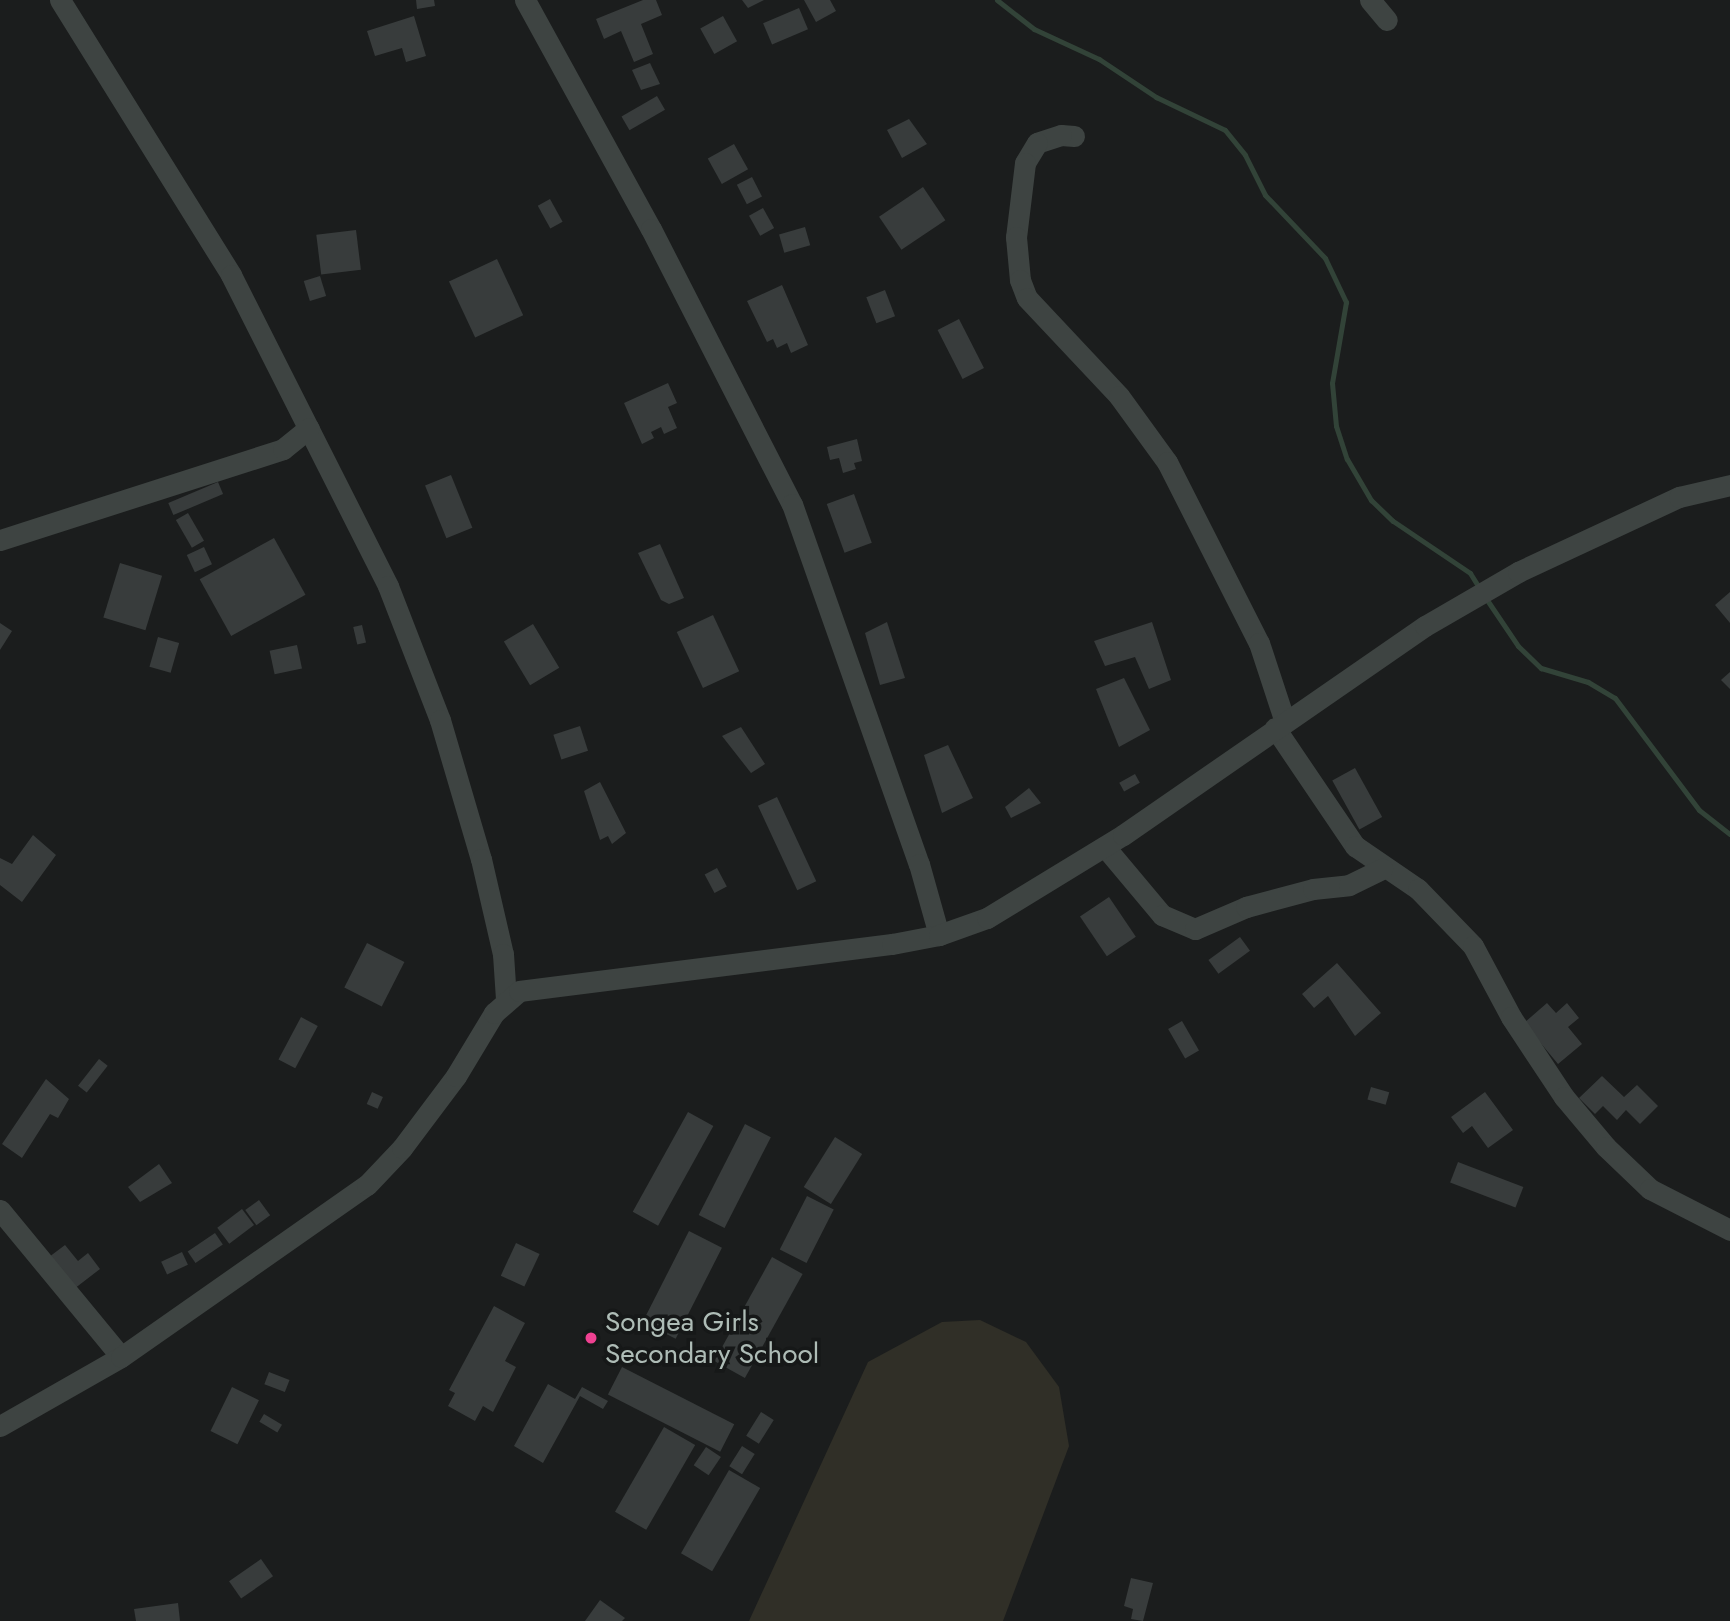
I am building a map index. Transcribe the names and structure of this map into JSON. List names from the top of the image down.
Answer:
{
  "places": ["Songea Girls Secondary School"]
}
